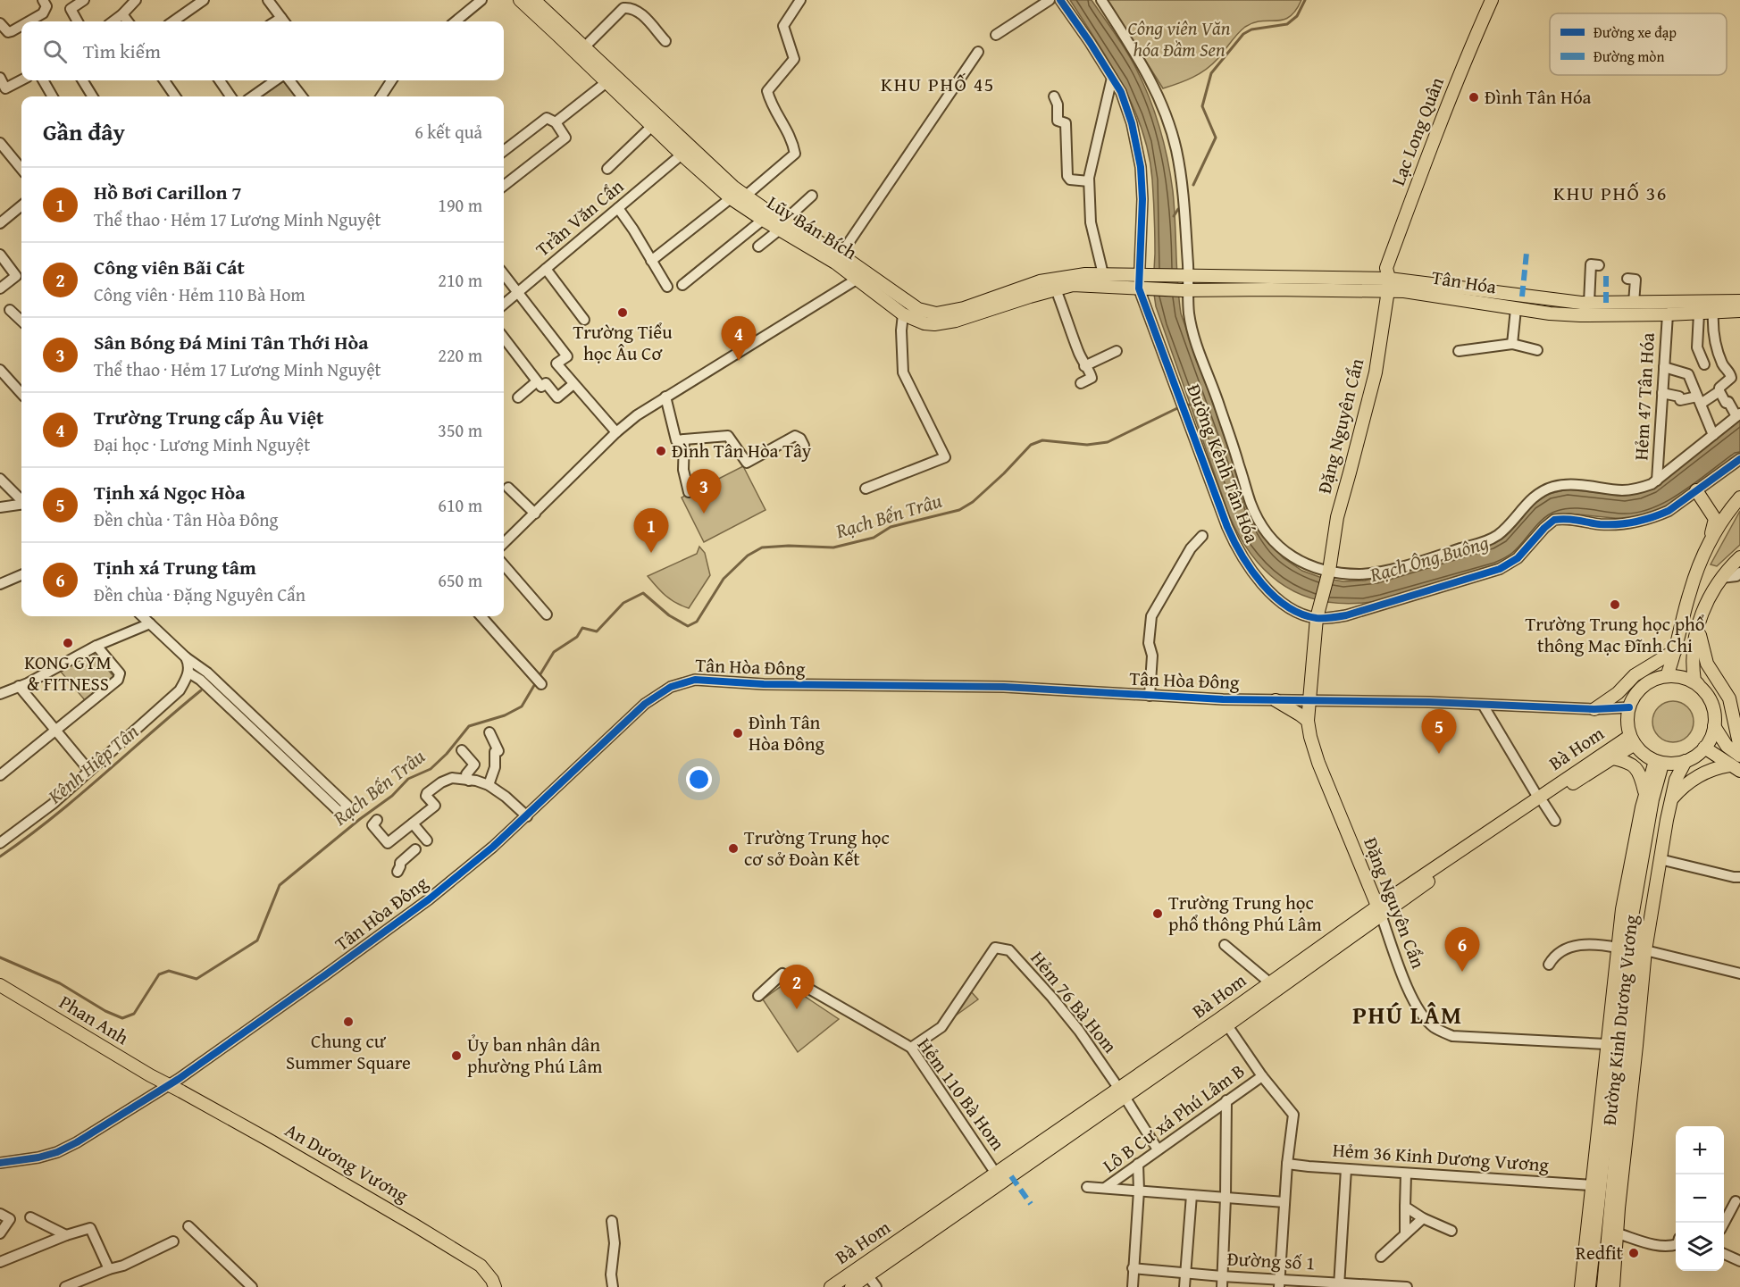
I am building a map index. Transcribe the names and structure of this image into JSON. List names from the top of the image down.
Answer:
{
  "streets": {
    "main road": [
      "Lạc Long Quân",
      "Lũy Bán Bích",
      "Tân Hóa",
      "Đặng Nguyên Cẩn",
      "Bà Hom",
      "Phan Anh",
      "Đường Kinh Dương Vương",
      "An Dương Vương"
    ],
    "street": [
      "Trần Văn Cẩn",
      "Hẻm 47 Tân Hóa",
      "Đường Kênh Tân Hóa",
      "Tân Hòa Đông",
      "Hẻm 76 Bà Hom",
      "Hẻm 110 Bà Hom",
      "Lô B Cư xá Phú Lâm B",
      "Hẻm 36 Kinh Dương Vương",
      "Đường số 1"
    ]
  },
  "crossings": [
    ["Lạc Long Quân", "Tân Hóa"],
    ["Lạc Long Quân", "Đặng Nguyên Cẩn"],
    ["Trần Văn Cẩn", "Lũy Bán Bích"],
    ["Lũy Bán Bích", "Tân Hóa"],
    ["Lũy Bán Bích", "Đường Kênh Tân Hóa"],
    ["Tân Hóa", "Hẻm 47 Tân Hóa"],
    ["Tân Hóa", "Đặng Nguyên Cẩn"],
    ["Tân Hóa", "Đường Kênh Tân Hóa"],
    ["Hẻm 47 Tân Hóa", "Đường Kênh Tân Hóa"],
    ["Đặng Nguyên Cẩn", "Đường Kênh Tân Hóa"],
    ["Đặng Nguyên Cẩn", "Tân Hòa Đông"],
    ["Đặng Nguyên Cẩn", "Bà Hom"],
    ["Đặng Nguyên Cẩn", "Đường Kinh Dương Vương"],
    ["Tân Hòa Đông", "Bà Hom"],
    ["Tân Hòa Đông", "Phan Anh"],
    ["Tân Hòa Đông", "Đường Kinh Dương Vương"],
    ["Tân Hòa Đông", "An Dương Vương"],
    ["Bà Hom", "Hẻm 76 Bà Hom"],
    ["Bà Hom", "Đường Kinh Dương Vương"],
    ["Bà Hom", "Hẻm 110 Bà Hom"],
    ["Hẻm 76 Bà Hom", "Hẻm 110 Bà Hom"],
    ["Phan Anh", "An Dương Vương"],
    ["Đường Kinh Dương Vương", "Hẻm 36 Kinh Dương Vương"]
  ],
  "districts": ["KHU PHỐ 45", "KHU PHỐ 36", "PHÚ LÂM"],
  "water": ["Rạch Bến Trâu", "Rạch Ông Buông", "Kênh Hiệp Tân"],
  "parks": ["Công viên Văn hóa Đầm Sen"],
  "places": [
    "Đình Tân Hóa",
    "Trường Tiểu học Âu Cơ",
    "Đình Tân Hòa Tây",
    "Trường Trung học phổ thông Mạc Đĩnh Chi",
    "KONG GYM & FITNESS",
    "Đình Tân Hòa Đông",
    "Trường Trung học cơ sở Đoàn Kết",
    "Trường Trung học phổ thông Phú Lâm",
    "Chung cư Summer Square",
    "Ủy ban nhân dân phường Phú Lâm",
    "Redfit"
  ],
  "legend": ["Đường xe đạp", "Đường mòn"],
  "page": {
    "search": "Tìm kiếm",
    "heading": ["Gần đây", "6 kết quả"],
    "list": [
      {
        "mark": "1",
        "name": "Hồ Bơi Carillon 7",
        "note": "Thể thao · Hẻm 17 Lương Minh Nguyệt",
        "value": "190 m"
      },
      {
        "mark": "2",
        "name": "Công viên Bãi Cát",
        "note": "Công viên · Hẻm 110 Bà Hom",
        "value": "210 m"
      },
      {
        "mark": "3",
        "name": "Sân Bóng Đá Mini Tân Thới Hòa",
        "note": "Thể thao · Hẻm 17 Lương Minh Nguyệt",
        "value": "220 m"
      },
      {
        "mark": "4",
        "name": "Trường Trung cấp Âu Việt",
        "note": "Đại học · Lương Minh Nguyệt",
        "value": "350 m"
      },
      {
        "mark": "5",
        "name": "Tịnh xá Ngọc Hòa",
        "note": "Đền chùa · Tân Hòa Đông",
        "value": "610 m"
      },
      {
        "mark": "6",
        "name": "Tịnh xá Trung tâm",
        "note": "Đền chùa · Đặng Nguyên Cẩn",
        "value": "650 m"
      }
    ],
    "pins": [
      "4",
      "3",
      "1",
      "5",
      "6",
      "2"
    ],
    "map_buttons": ["+", "−"]
  }
}
